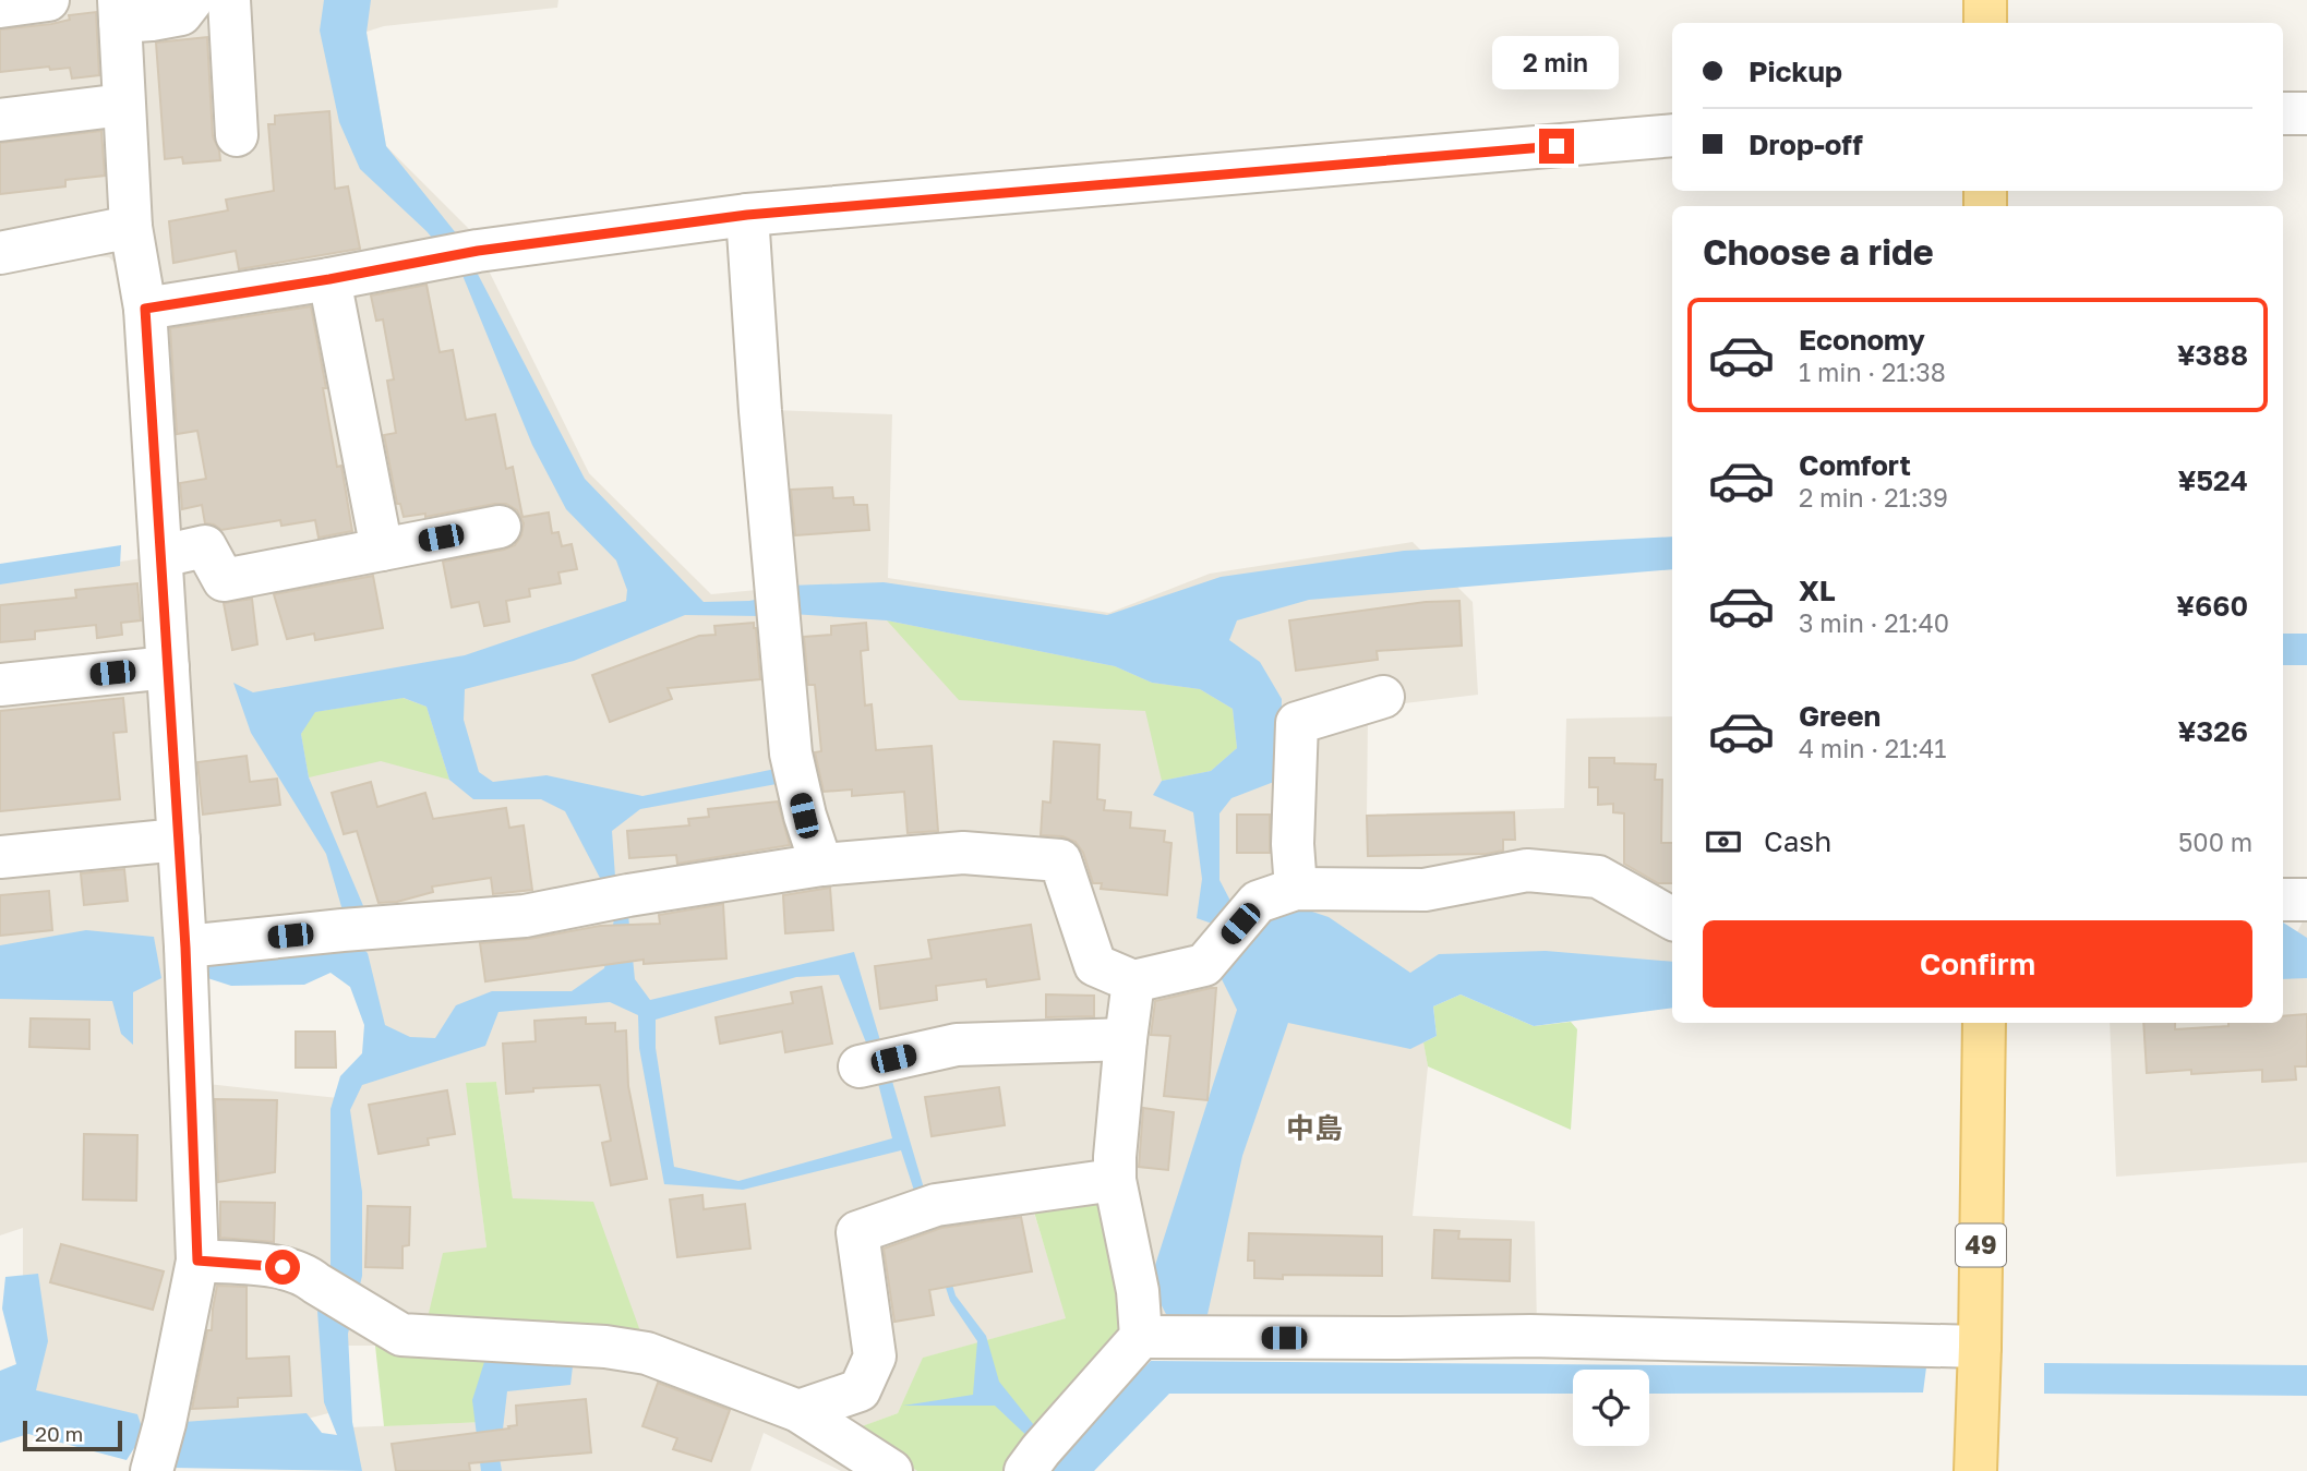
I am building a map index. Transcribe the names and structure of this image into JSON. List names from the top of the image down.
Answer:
{
  "streets": {
    "main road": ["49"]
  },
  "districts": ["中島"],
  "scale_bar": "20 m",
  "page": {
    "banner": ["Pickup", "Drop-off"],
    "bubble": "2 min",
    "heading": "Choose a ride",
    "list": [
      {
        "name": "Economy",
        "note": "1 min · 21:38",
        "value": "¥388"
      },
      {
        "name": "Comfort",
        "note": "2 min · 21:39",
        "value": "¥524"
      },
      {
        "name": "XL",
        "note": "3 min · 21:40",
        "value": "¥660"
      },
      {
        "name": "Green",
        "note": "4 min · 21:41",
        "value": "¥326"
      }
    ],
    "pay": ["Cash", "500 m"],
    "buttons": "Confirm",
    "scale": "20 m"
  }
}
